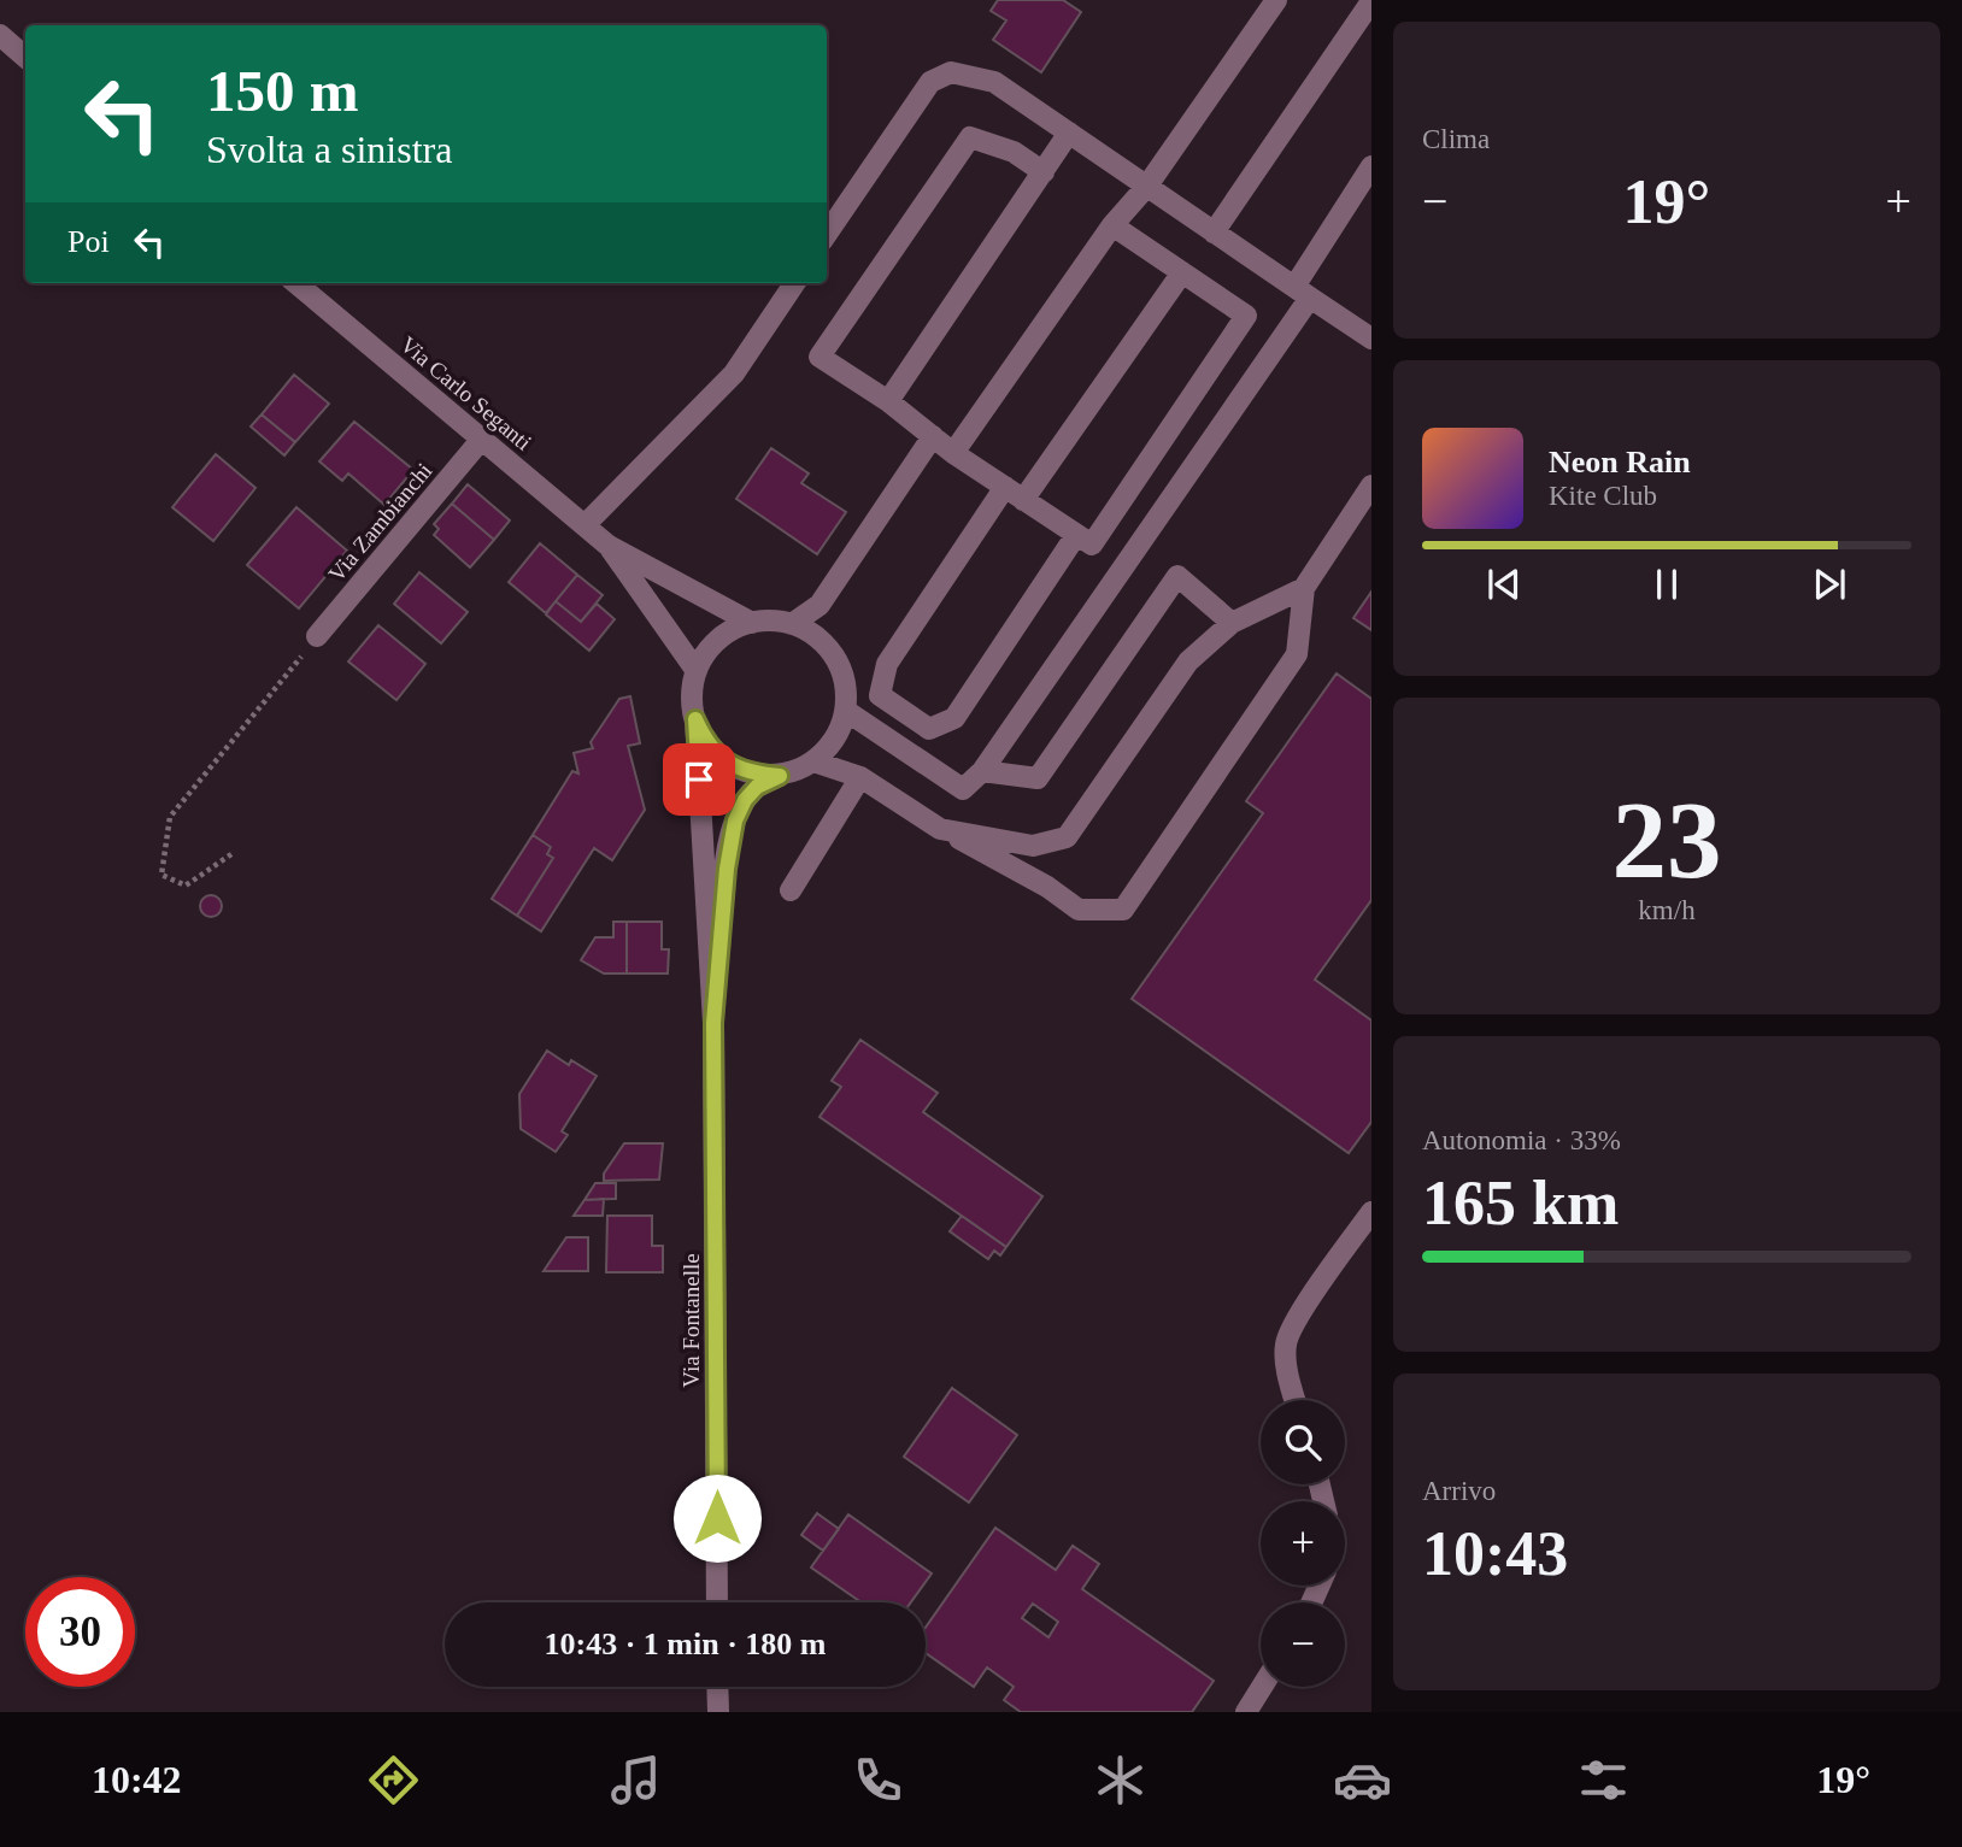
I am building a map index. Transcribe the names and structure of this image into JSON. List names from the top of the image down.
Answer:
{
  "streets": {
    "street": ["Via Carlo Seganti", "Via Zambianchi", "Via Fontanelle"]
  },
  "crossings": [
    ["Via Carlo Seganti", "Via Zambianchi"],
    ["Via Carlo Seganti", "Via Fontanelle"]
  ],
  "page": {
    "tile": [
      "Clima",
      ["23", "km/h"],
      ["Autonomia · 33%", "165 km"],
      ["Arrivo", "10:43"]
    ],
    "turn": ["150 m", "Svolta a sinistra"],
    "heat": ["−", "19°", "+"],
    "then": "Poi",
    "song": ["Neon Rain", "Kite Club"],
    "map_buttons": ["+", "−"],
    "limit": "30",
    "trip": "10:43 · 1 min · 180 m",
    "tabs": ["10:42", "19°"]
  }
}
